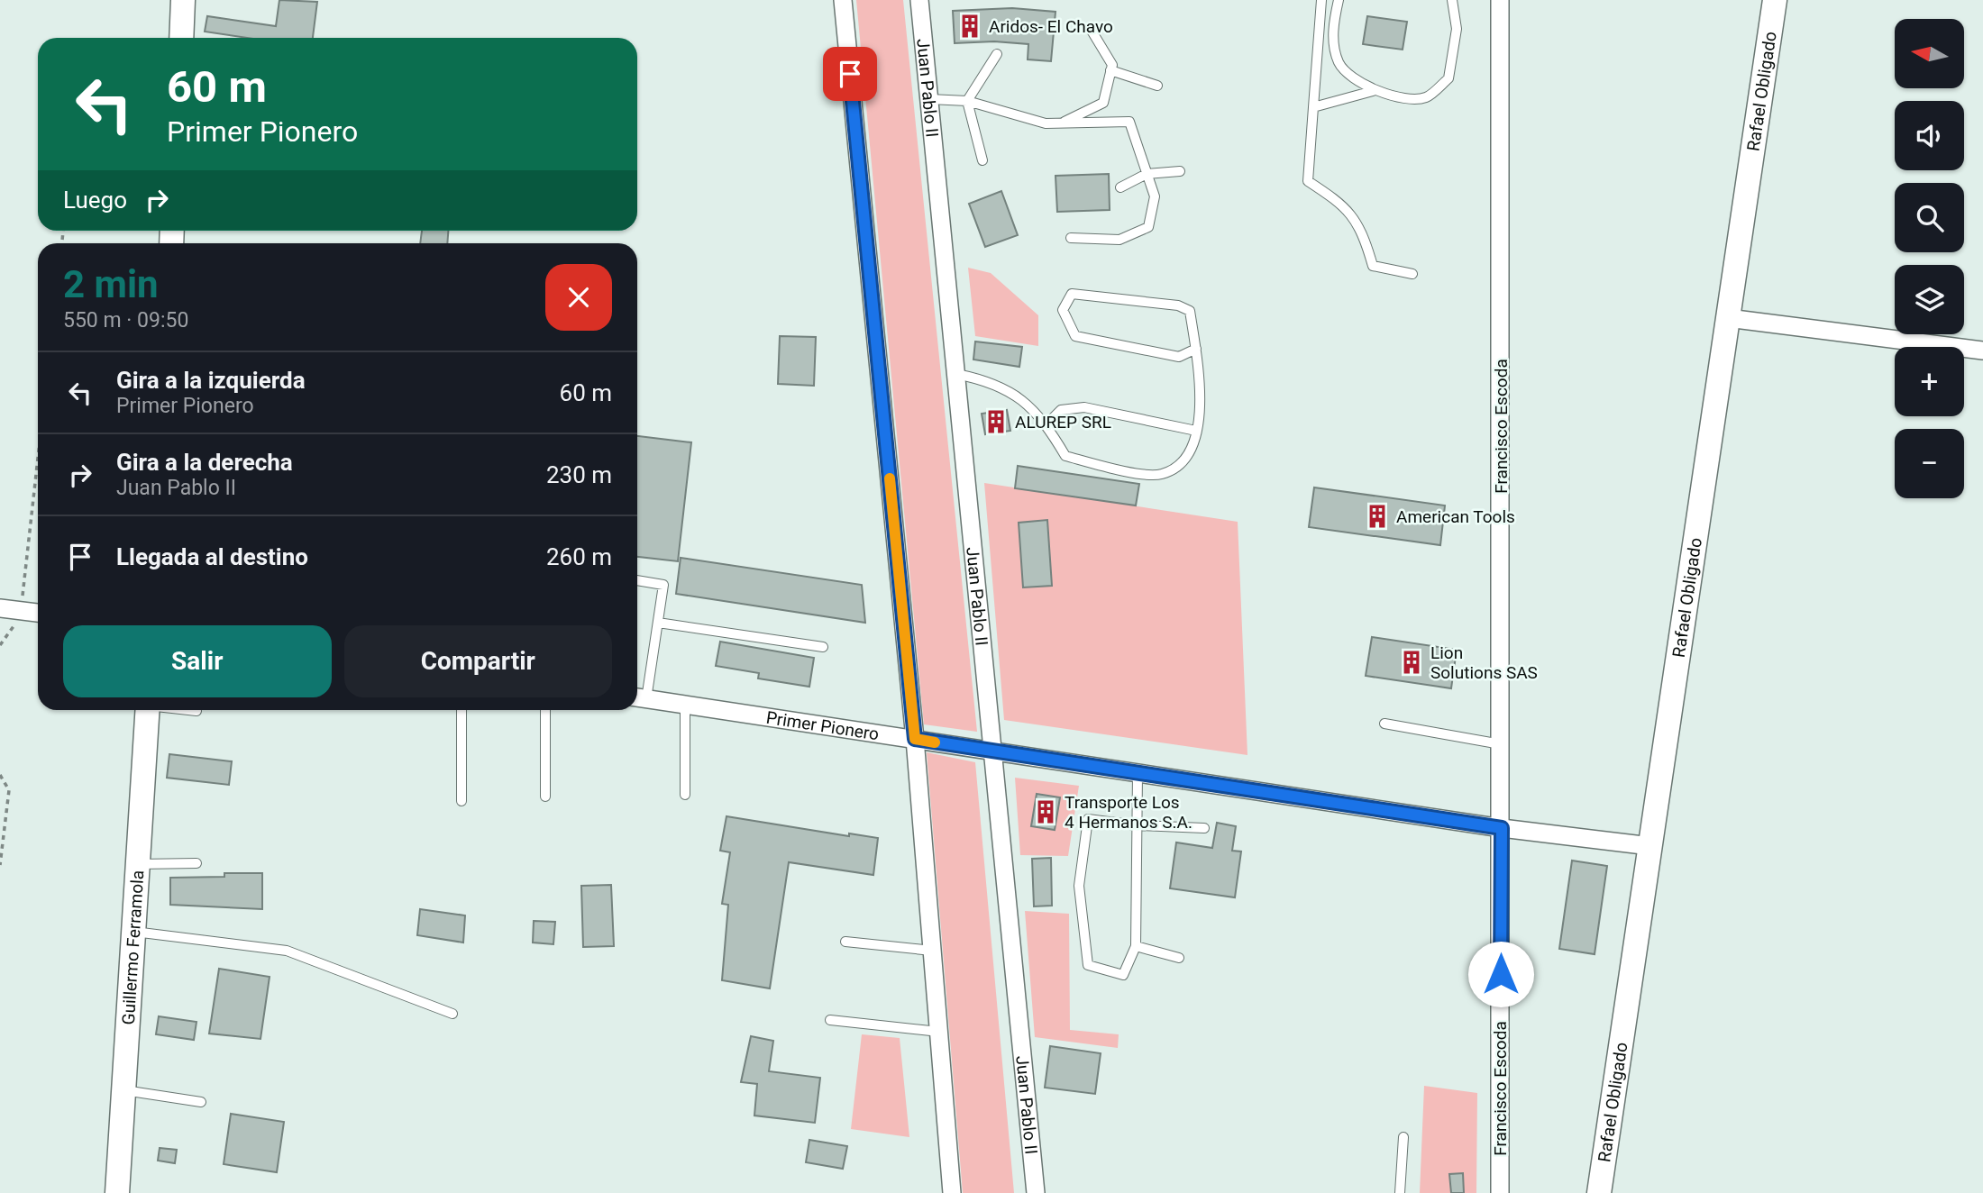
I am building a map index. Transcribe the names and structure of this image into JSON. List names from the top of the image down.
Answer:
{
  "streets": {
    "street": [
      "Juan Pablo II",
      "Rafael Obligado",
      "Francisco Escoda",
      "Primer Pionero",
      "Guillermo Ferramola"
    ]
  },
  "crossings": [
    ["Juan Pablo II", "Primer Pionero"],
    ["Rafael Obligado", "Primer Pionero"],
    ["Francisco Escoda", "Primer Pionero"]
  ],
  "places": {
    "building": [
      "Aridos- El Chavo",
      "ALUREP SRL",
      "American Tools",
      "Lion Solutions SAS",
      "Transporte Los 4 Hermanos S.A."
    ]
  },
  "north": "left",
  "page": {
    "map_buttons": ["+", "−"],
    "turn": ["60 m", "Primer Pionero"],
    "then": "Luego",
    "heading": ["2 min", "550 m · 09:50"],
    "list": [
      {
        "name": "Gira a la izquierda",
        "note": "Primer Pionero",
        "value": "60 m"
      },
      {
        "name": "Gira a la derecha",
        "note": "Juan Pablo II",
        "value": "230 m"
      },
      {
        "name": "Llegada al destino",
        "value": "260 m"
      }
    ],
    "buttons": ["Salir", "Compartir"]
  }
}
